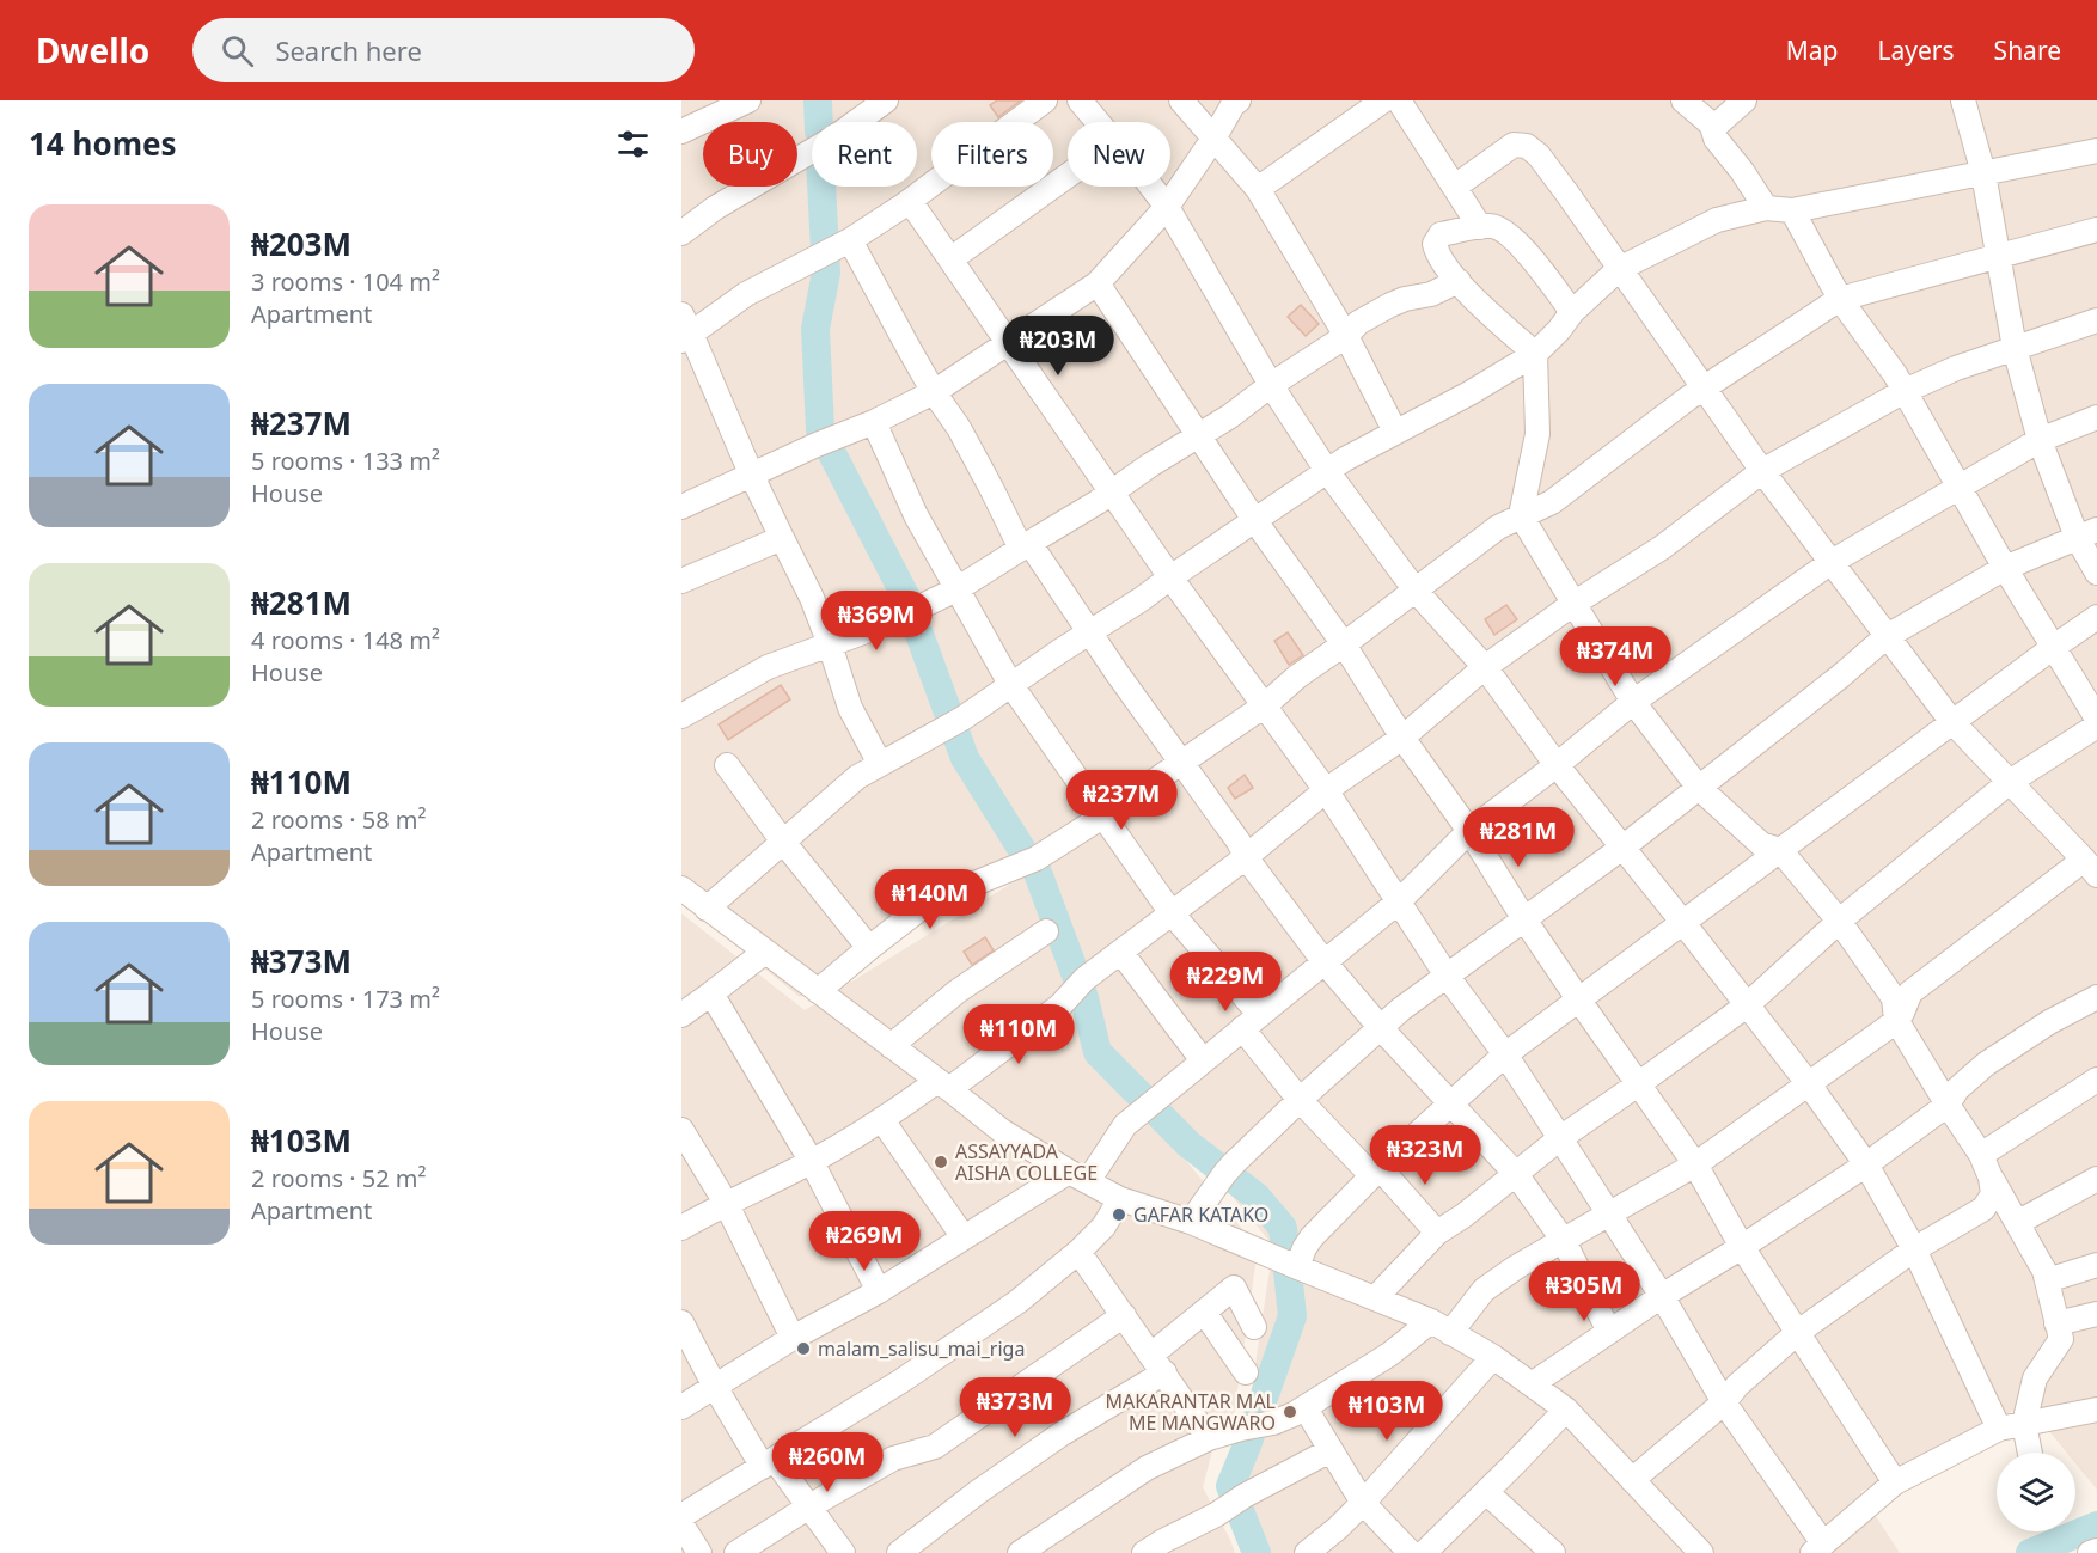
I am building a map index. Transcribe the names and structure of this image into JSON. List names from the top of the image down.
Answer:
{
  "places": [
    "ASSAYYADA AISHA COLLEGE",
    "GAFAR KATAKO",
    "malam_salisu_mai_riga",
    "MAKARANTAR MAL ME MANGWARO"
  ],
  "page": {
    "header": "Dwello",
    "search": "Search here",
    "nav": ["Map", "Layers", "Share"],
    "heading": "14 homes",
    "chip": [
      "Buy",
      "Rent",
      "Filters",
      "New"
    ],
    "list": [
      {
        "name": "₦203M",
        "note": "3 rooms · 104 m² · Apartment"
      },
      {
        "name": "₦237M",
        "note": "5 rooms · 133 m² · House"
      },
      {
        "name": "₦281M",
        "note": "4 rooms · 148 m² · House"
      },
      {
        "name": "₦110M",
        "note": "2 rooms · 58 m² · Apartment"
      },
      {
        "name": "₦373M",
        "note": "5 rooms · 173 m² · House"
      },
      {
        "name": "₦103M",
        "note": "2 rooms · 52 m² · Apartment"
      }
    ],
    "price": [
      "₦203M",
      "₦369M",
      "₦374M",
      "₦237M",
      "₦281M",
      "₦140M",
      "₦229M",
      "₦110M",
      "₦323M",
      "₦269M",
      "₦305M",
      "₦373M",
      "₦103M",
      "₦260M"
    ]
  }
}
